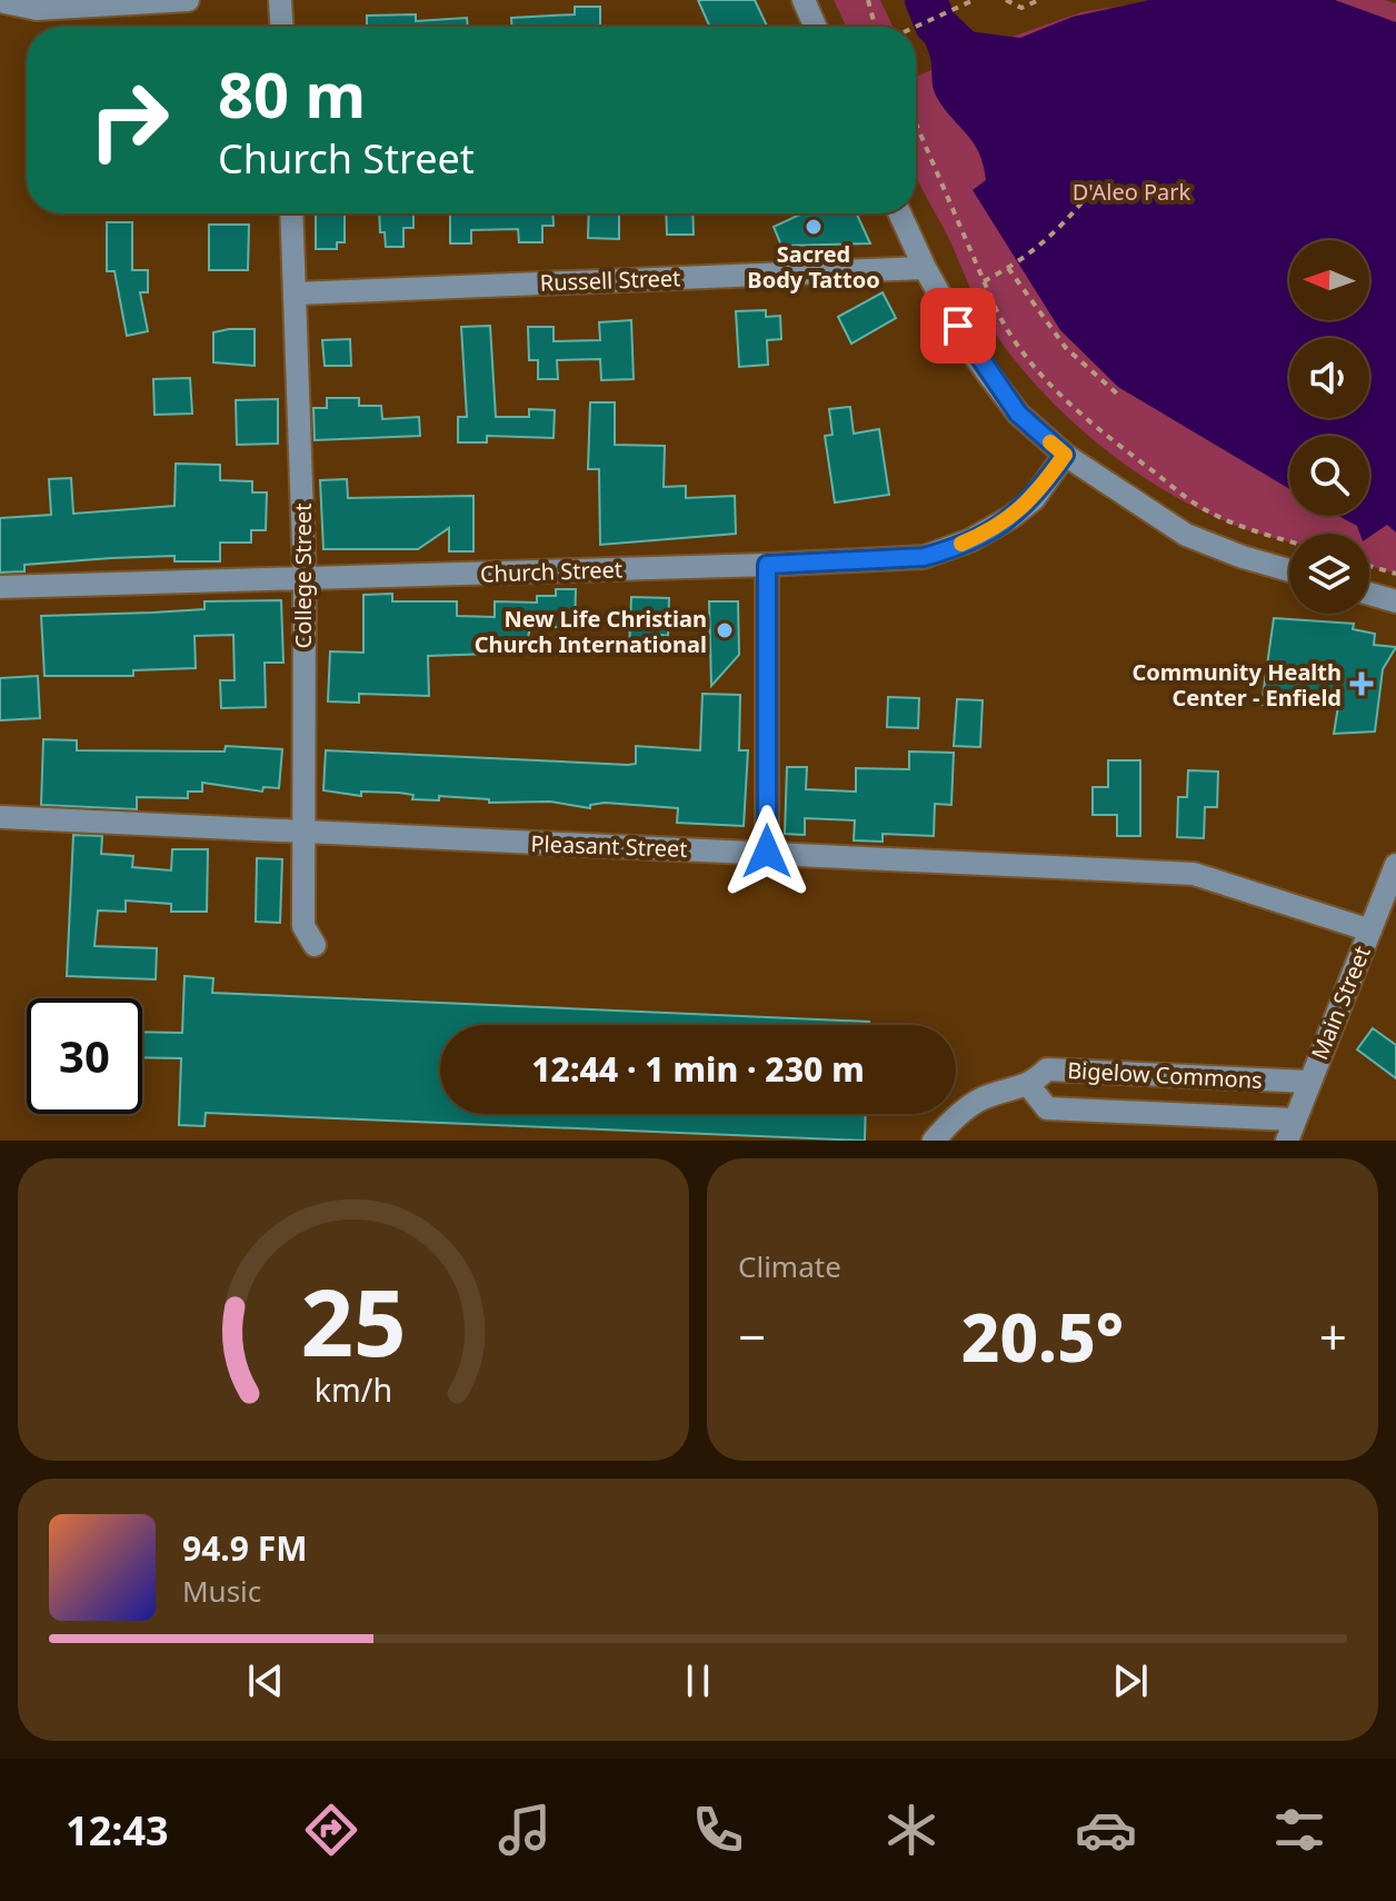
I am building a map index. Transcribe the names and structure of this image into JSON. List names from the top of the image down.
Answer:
{
  "streets": {
    "street": [
      "Russell Street",
      "Church Street",
      "College Street",
      "Pleasant Street",
      "Main Street",
      "Bigelow Commons"
    ]
  },
  "crossings": [
    ["Russell Street", "College Street"],
    ["Church Street", "College Street"],
    ["College Street", "Pleasant Street"],
    ["Pleasant Street", "Main Street"],
    ["Main Street", "Bigelow Commons"]
  ],
  "parks": ["D'Aleo Park"],
  "places": {
    "other": ["Sacred Body Tattoo", "New Life Christian Church International"],
    "health": ["Community Health Center - Enfield"]
  },
  "north": "left",
  "page": {
    "turn": ["80 m", "Church Street"],
    "limit": "30",
    "trip": "12:44 · 1 min · 230 m",
    "tile": "Climate",
    "heat": ["−", "20.5°", "+"],
    "song": ["94.9 FM", "Music"],
    "tabs": "12:43",
    "gauge": ["25", "km/h"]
  }
}
